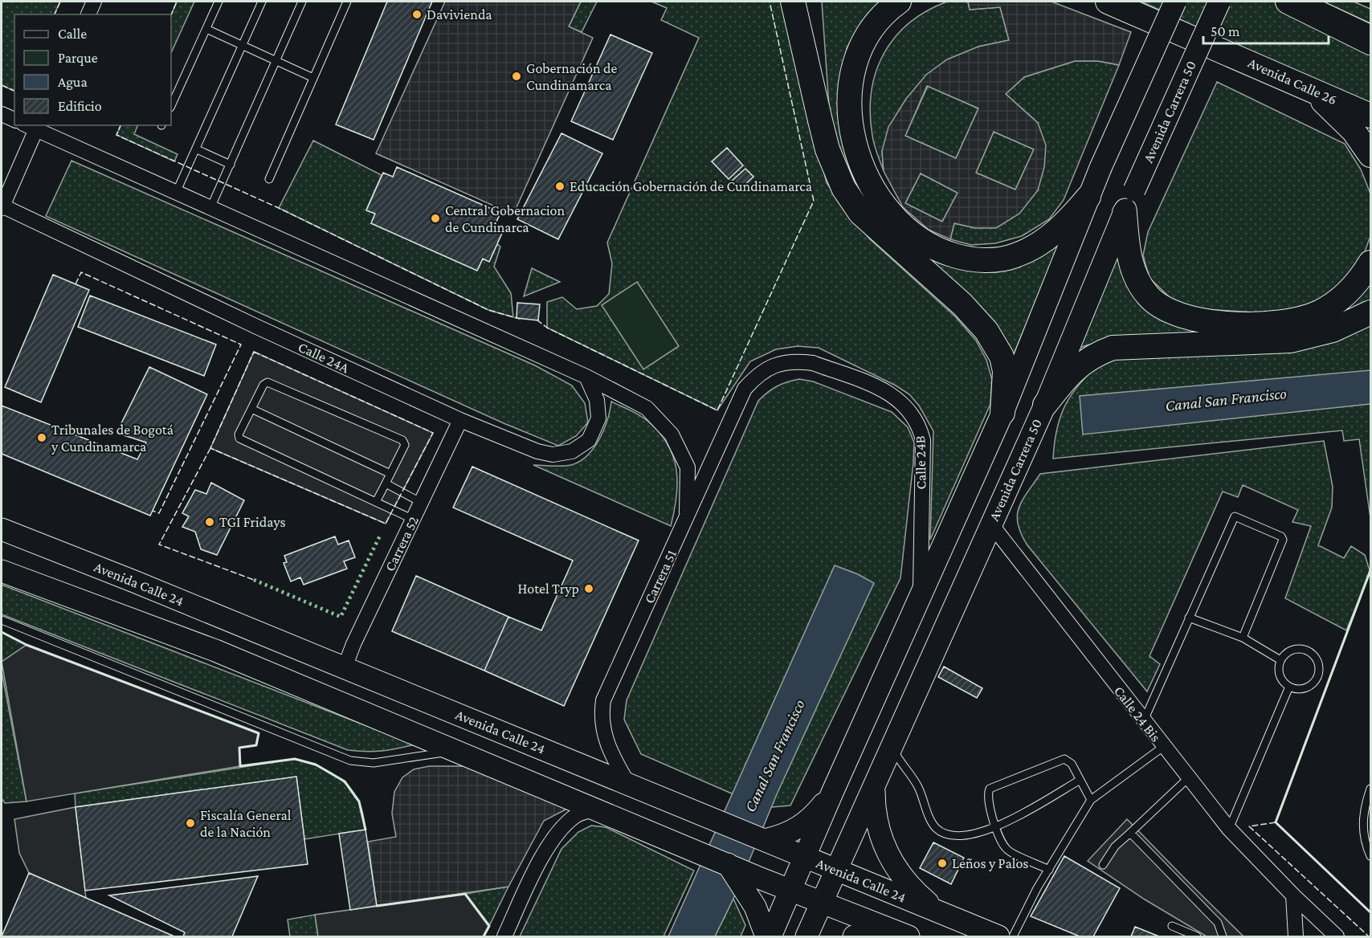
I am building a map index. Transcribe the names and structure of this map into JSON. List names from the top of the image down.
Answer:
{
  "streets": {
    "main road": ["Avenida Calle 26", "Avenida Carrera 50", "Avenida Calle 24"],
    "street": [
      "Calle 24A",
      "Calle 24B",
      "Carrera 52",
      "Carrera 51",
      "Calle 24 Bis"
    ]
  },
  "crossings": [
    ["Avenida Carrera 50", "Avenida Calle 24"],
    ["Avenida Carrera 50", "Calle 24 Bis"],
    ["Calle 24A", "Carrera 52"],
    ["Calle 24B", "Carrera 51"],
    ["Carrera 52", "Avenida Calle 24"],
    ["Carrera 51", "Avenida Calle 24"]
  ],
  "water": ["Canal San Francisco"],
  "places": [
    "Davivienda",
    "Gobernación de Cundinamarca",
    "Educación Gobernación de Cundinamarca",
    "Central Gobernacion de Cundinarca",
    "Tribunales de Bogotá y Cundinamarca",
    "TGI Fridays",
    "Hotel Tryp",
    "Fiscalía General de la Nación",
    "Leños y Palos"
  ],
  "legend": [
    "Calle",
    "Parque",
    "Agua",
    "Edificio"
  ],
  "scale_bar": "50 m"
}
